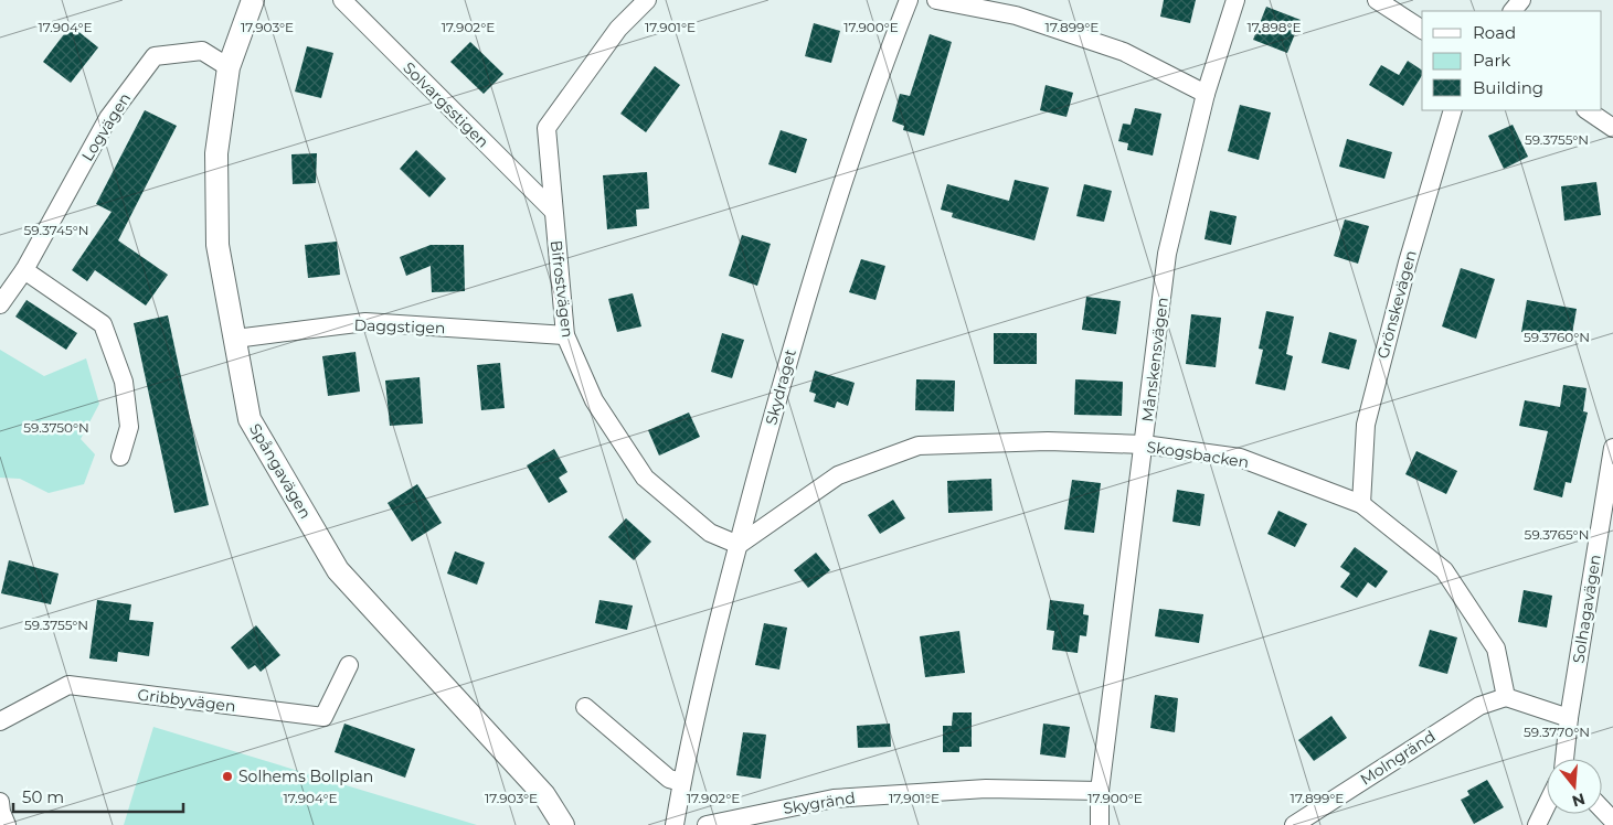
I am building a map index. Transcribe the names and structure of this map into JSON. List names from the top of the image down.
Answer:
{
  "streets": {
    "street": [
      "Solvargsstigen",
      "Logvägen",
      "Bifrostvägen",
      "Grönskevägen",
      "Daggstigen",
      "Månskensvägen",
      "Skydraget",
      "Skogsbacken",
      "Spångavägen",
      "Solhagavägen",
      "Gribbyvägen",
      "Molngränd",
      "Skygränd"
    ]
  },
  "crossings": [
    ["Solvargsstigen", "Bifrostvägen"],
    ["Logvägen", "Spångavägen"],
    ["Bifrostvägen", "Daggstigen"],
    ["Bifrostvägen", "Skydraget"],
    ["Bifrostvägen", "Skogsbacken"],
    ["Grönskevägen", "Skogsbacken"],
    ["Daggstigen", "Spångavägen"],
    ["Månskensvägen", "Skogsbacken"],
    ["Månskensvägen", "Skygränd"],
    ["Skydraget", "Skogsbacken"],
    ["Skogsbacken", "Molngränd"]
  ],
  "places": ["Solhems Bollplan"],
  "legend": ["Road", "Park", "Building"],
  "scale_bar": "50 m",
  "north": "bottom",
  "coordinates": [
    "17.904°E",
    "17.903°E",
    "17.902°E",
    "17.901°E",
    "17.900°E",
    "17.899°E",
    "17.898°E",
    "59.3755°N",
    "59.3745°N",
    "59.3760°N",
    "59.3750°N",
    "59.3765°N",
    "59.3770°N"
  ]
}
